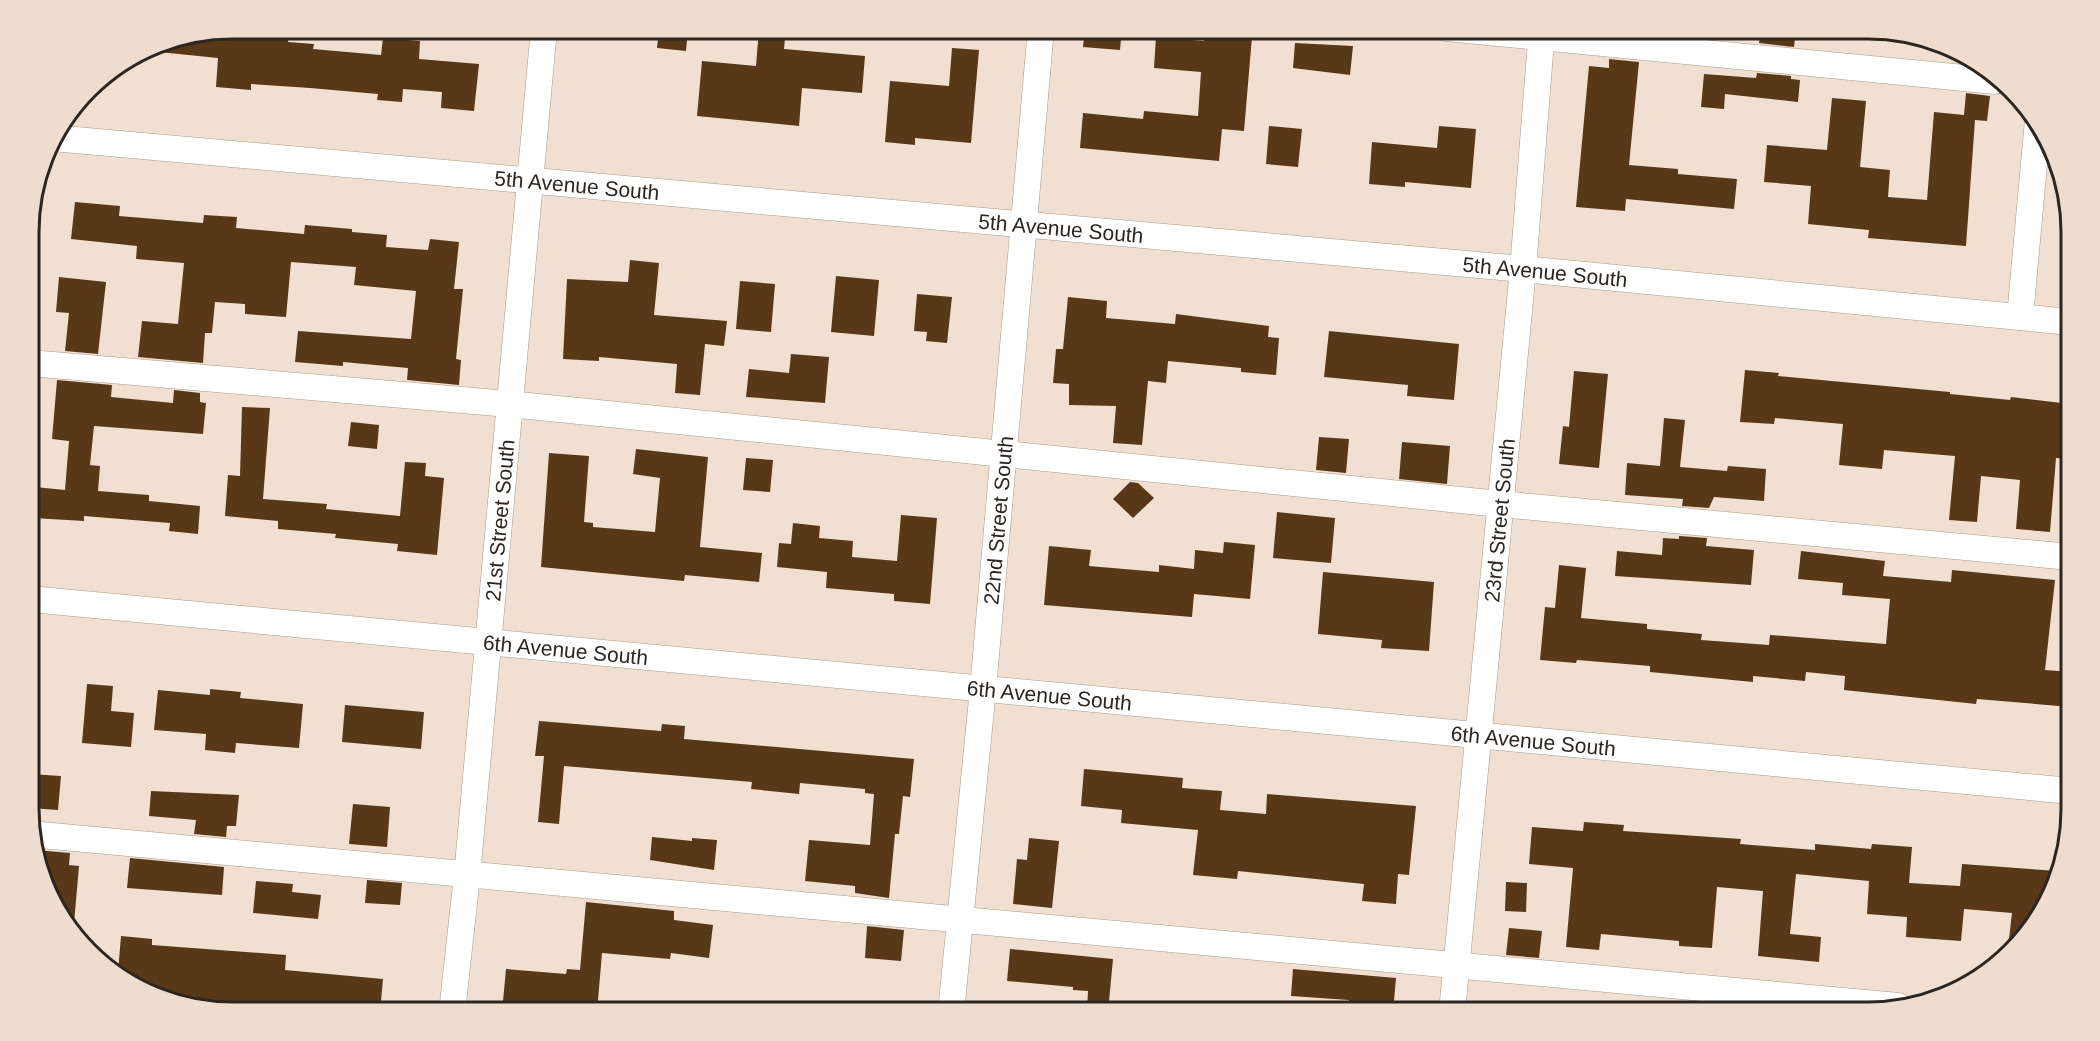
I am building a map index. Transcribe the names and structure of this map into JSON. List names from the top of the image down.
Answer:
{
  "streets": {
    "street": [
      "5th Avenue South",
      "23rd Street South",
      "21st Street South",
      "22nd Street South",
      "6th Avenue South"
    ]
  },
  "crossings": [
    ["5th Avenue South", "23rd Street South"],
    ["5th Avenue South", "21st Street South"],
    ["5th Avenue South", "22nd Street South"],
    ["23rd Street South", "6th Avenue South"],
    ["21st Street South", "6th Avenue South"],
    ["22nd Street South", "6th Avenue South"]
  ]
}
